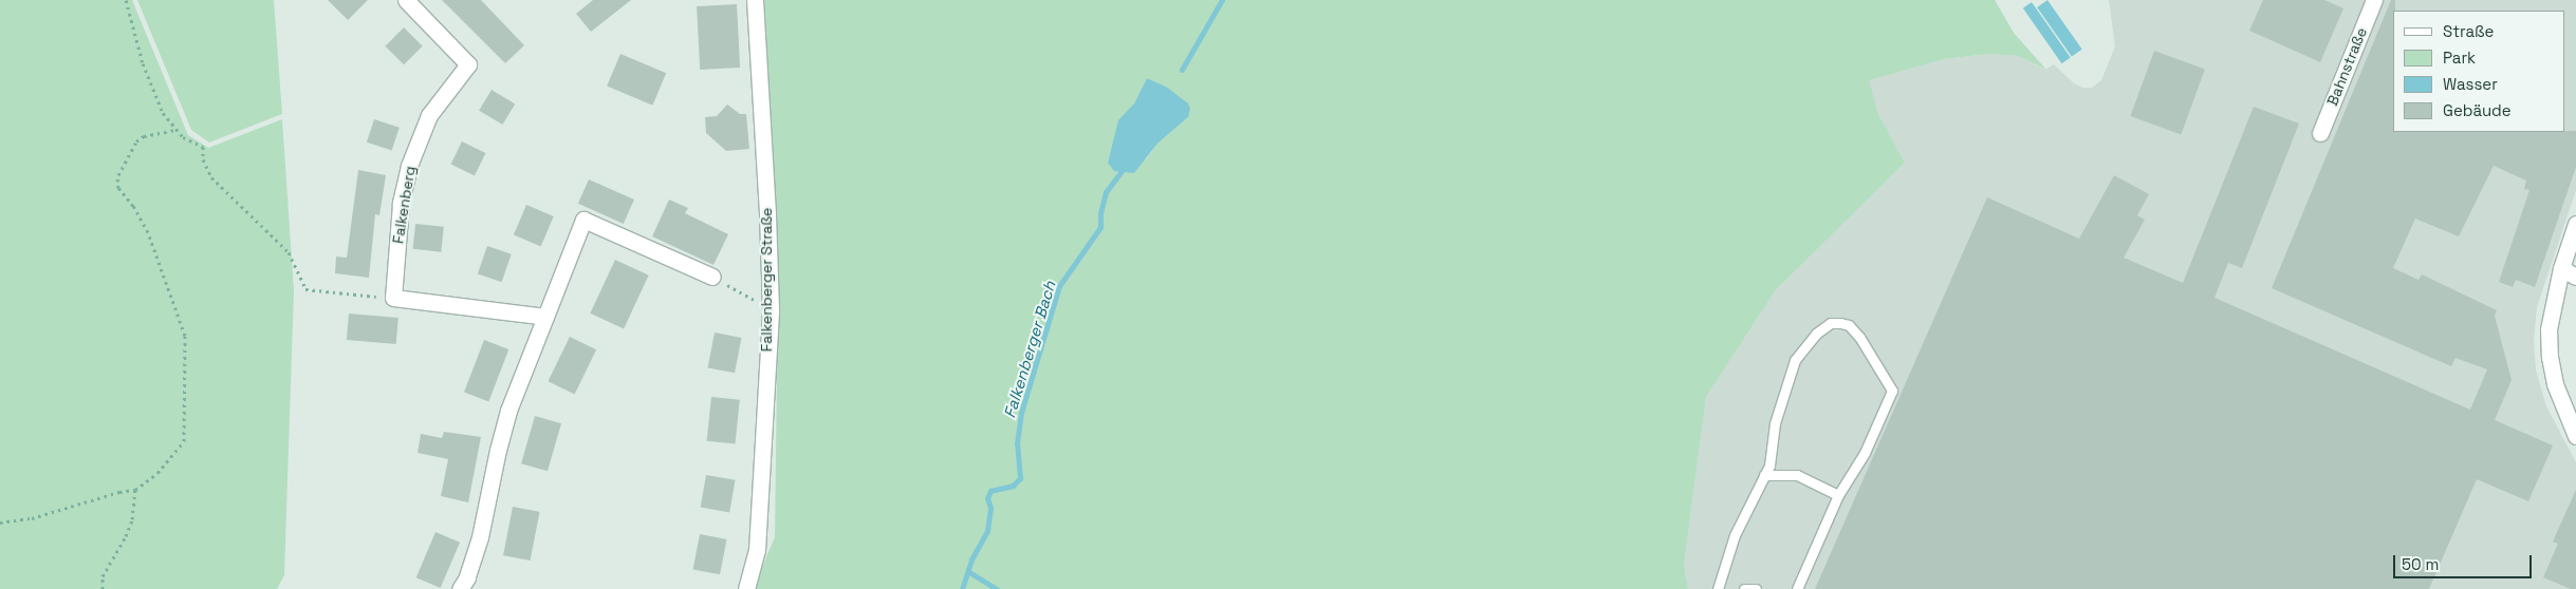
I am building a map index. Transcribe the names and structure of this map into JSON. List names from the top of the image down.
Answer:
{
  "streets": {
    "street": ["Bahnstraße", "Falkenberg", "Falkenberger Straße"]
  },
  "water": ["Falkenberger Bach"],
  "legend": [
    "Straße",
    "Park",
    "Wasser",
    "Gebäude"
  ],
  "scale_bar": "50 m"
}
